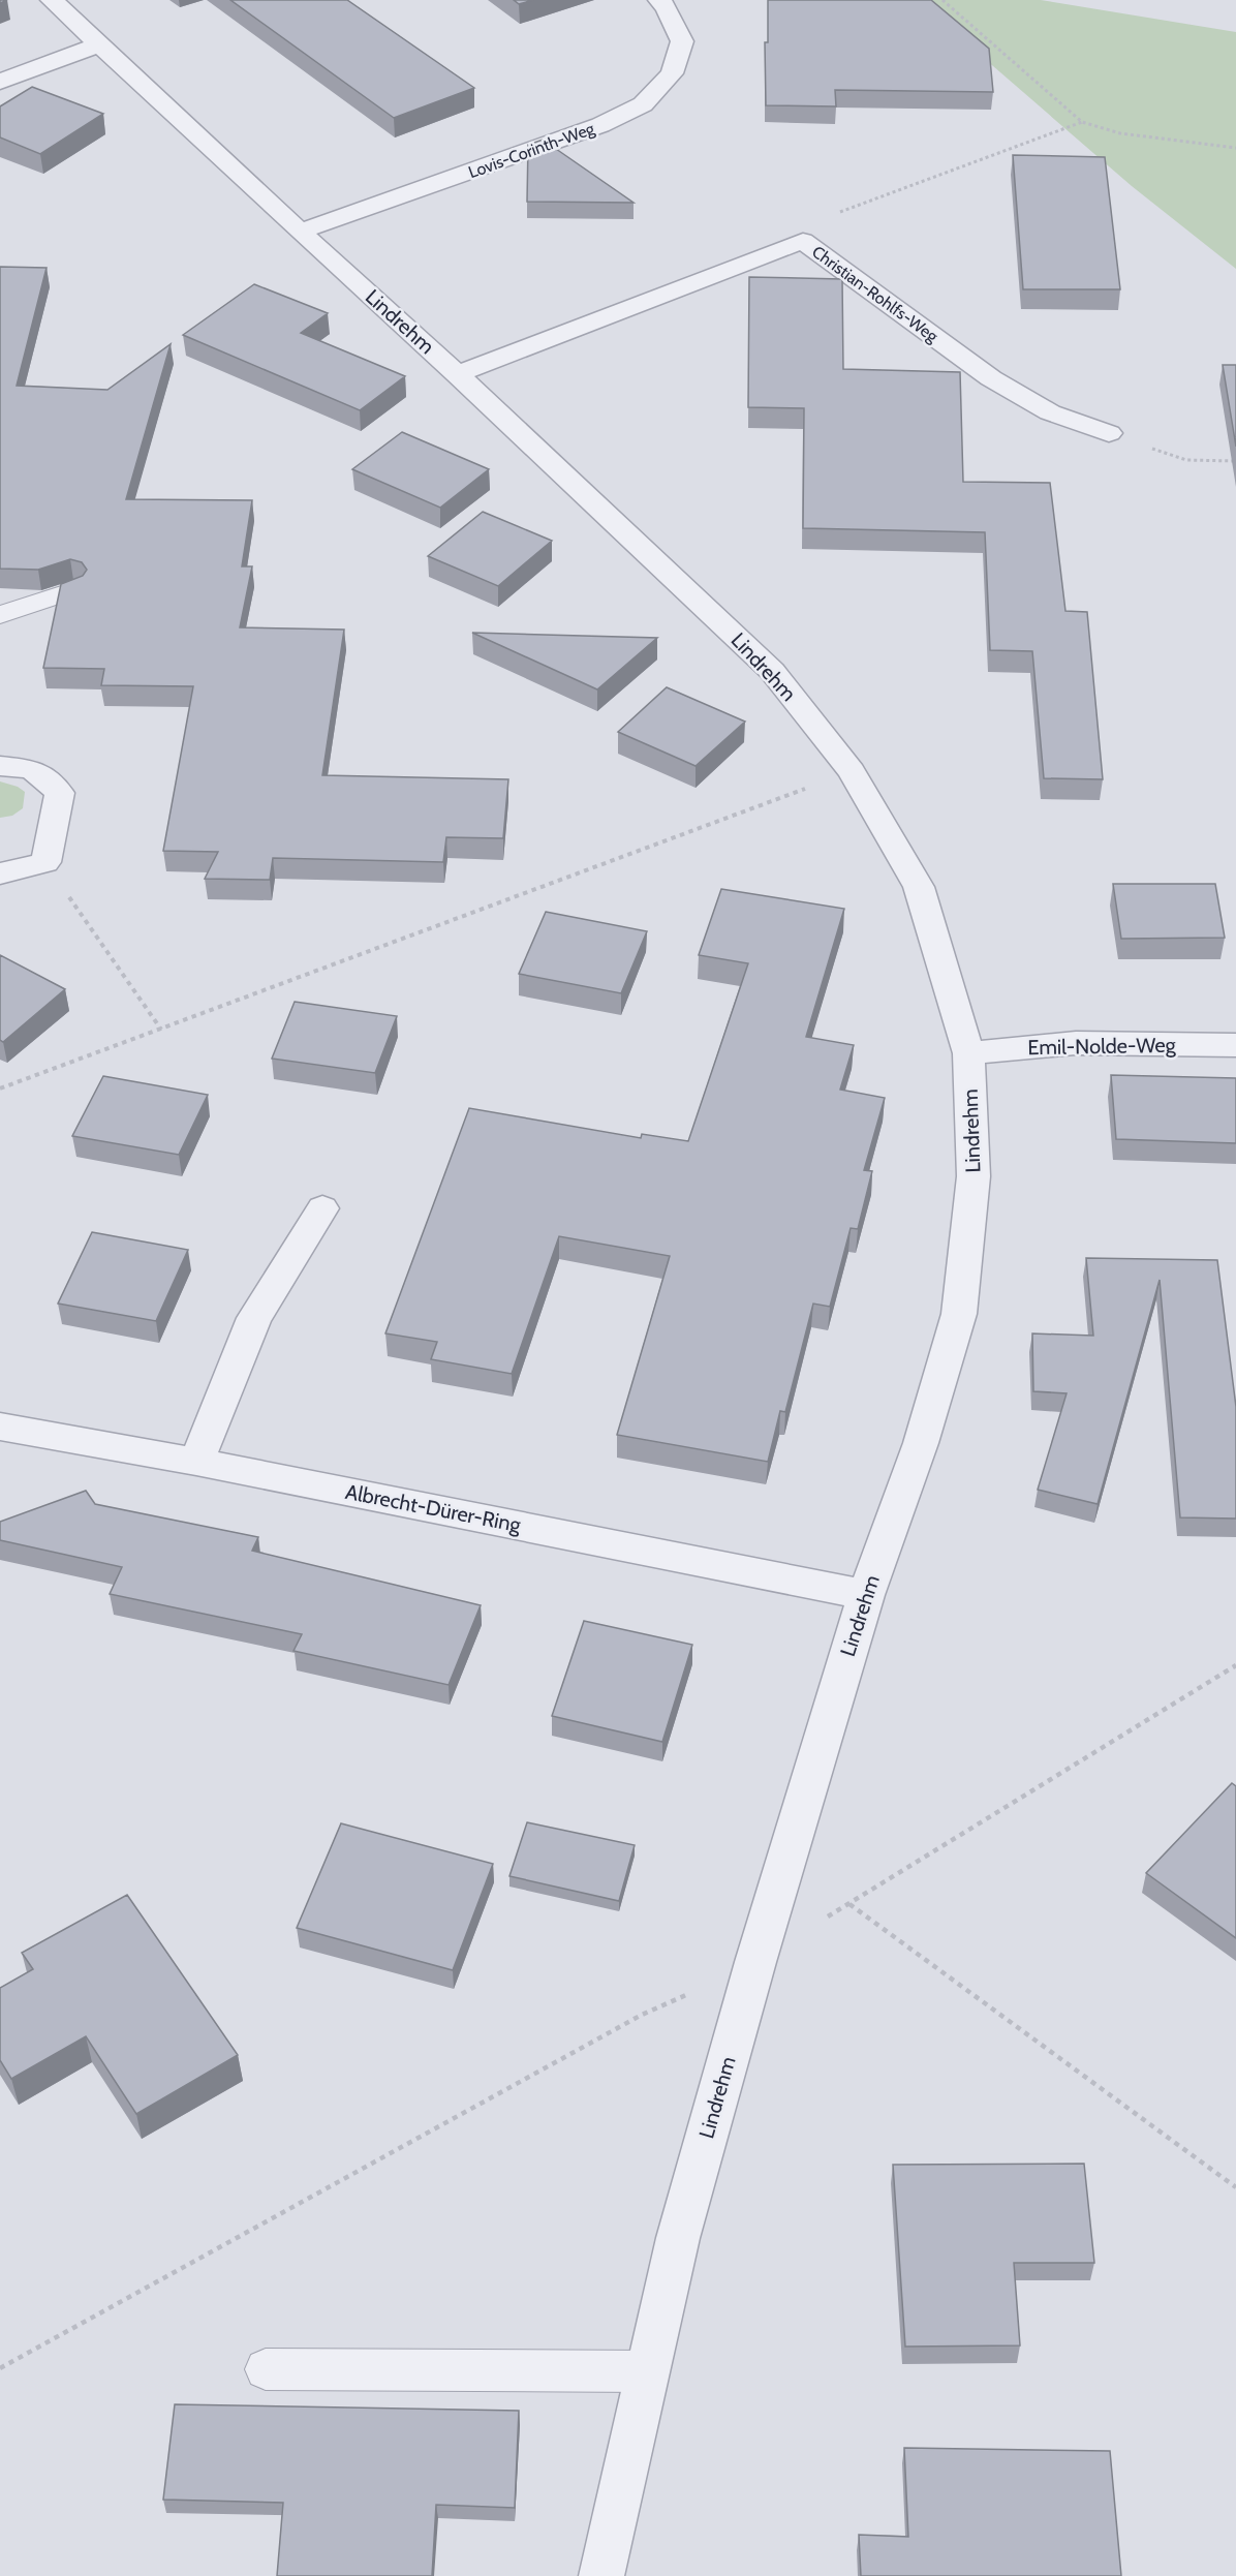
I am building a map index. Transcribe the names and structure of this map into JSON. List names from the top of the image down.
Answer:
{
  "streets": {
    "street": [
      "Lovis-Corinth-Weg",
      "Christian-Rohlfs-Weg",
      "Lindrehm",
      "Emil-Nolde-Weg",
      "Albrecht-Dürer-Ring"
    ]
  },
  "crossings": [
    ["Lovis-Corinth-Weg", "Lindrehm"],
    ["Christian-Rohlfs-Weg", "Lindrehm"],
    ["Lindrehm", "Emil-Nolde-Weg"],
    ["Lindrehm", "Albrecht-Dürer-Ring"]
  ]
}
